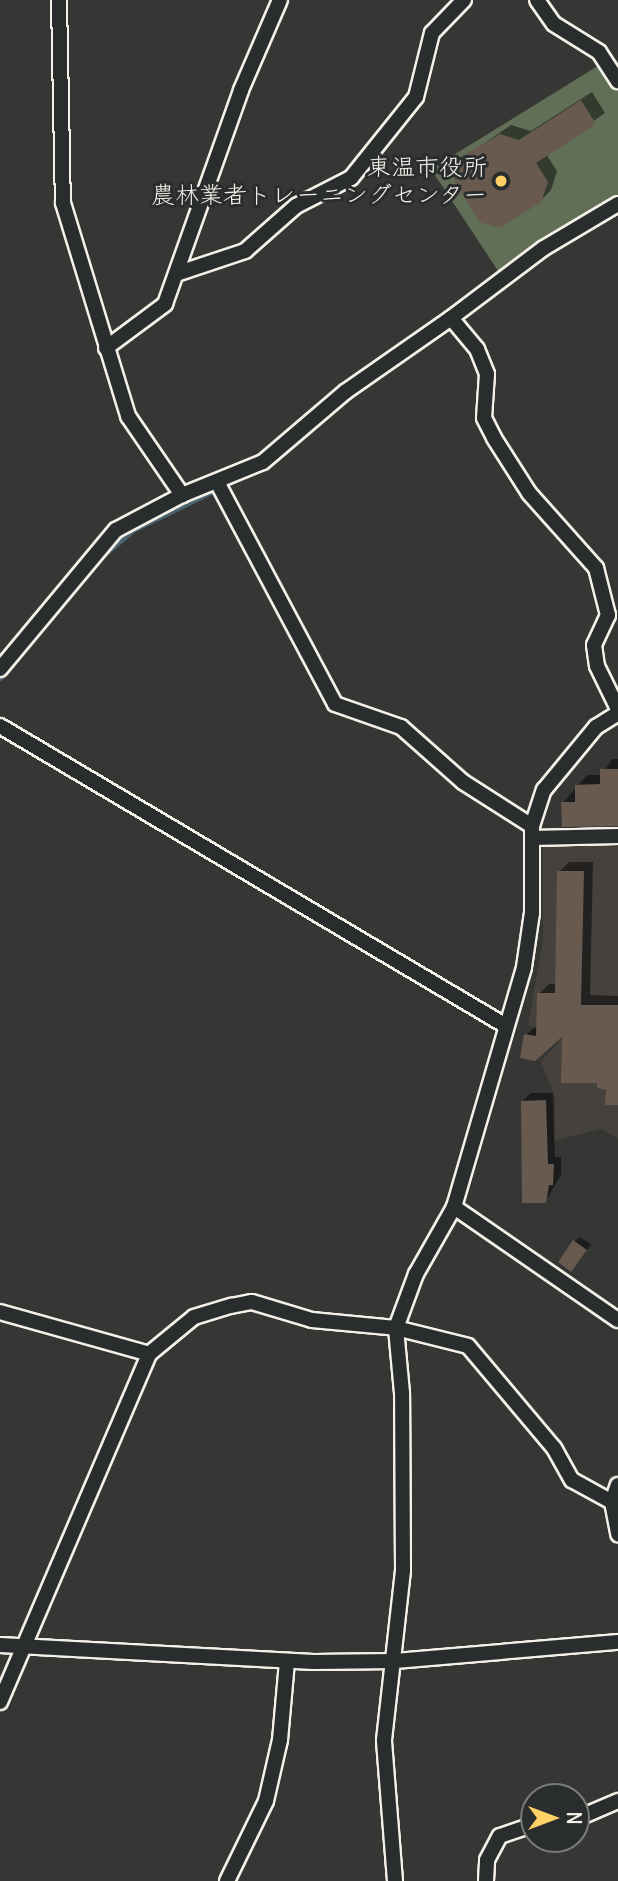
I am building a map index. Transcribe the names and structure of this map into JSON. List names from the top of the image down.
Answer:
{
  "places": ["東温市役所 農林業者トレーニングセンター"],
  "north": "right"
}
